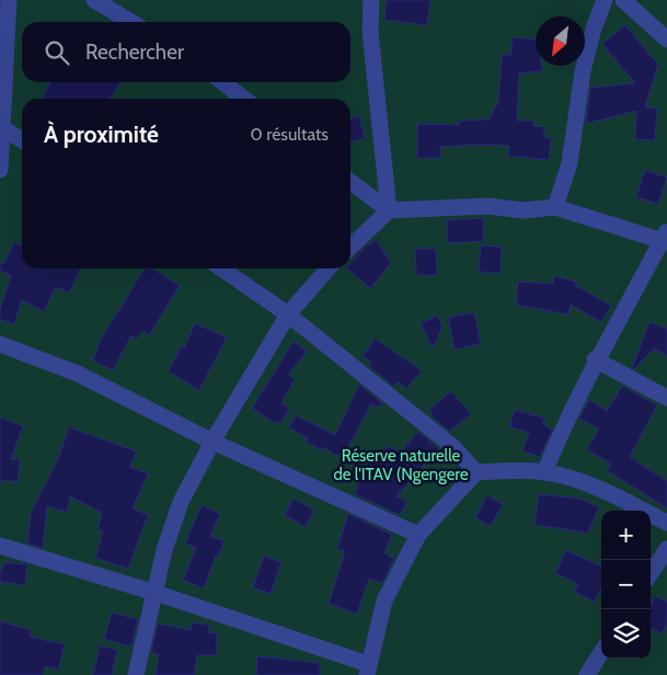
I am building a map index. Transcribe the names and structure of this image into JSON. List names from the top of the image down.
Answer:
{
  "parks": ["Réserve naturelle de l'ITAV (Ngengere"],
  "north": "bottom left",
  "page": {
    "search": "Rechercher",
    "heading": ["À proximité", "0 résultats"],
    "map_buttons": ["+", "−"]
  }
}
